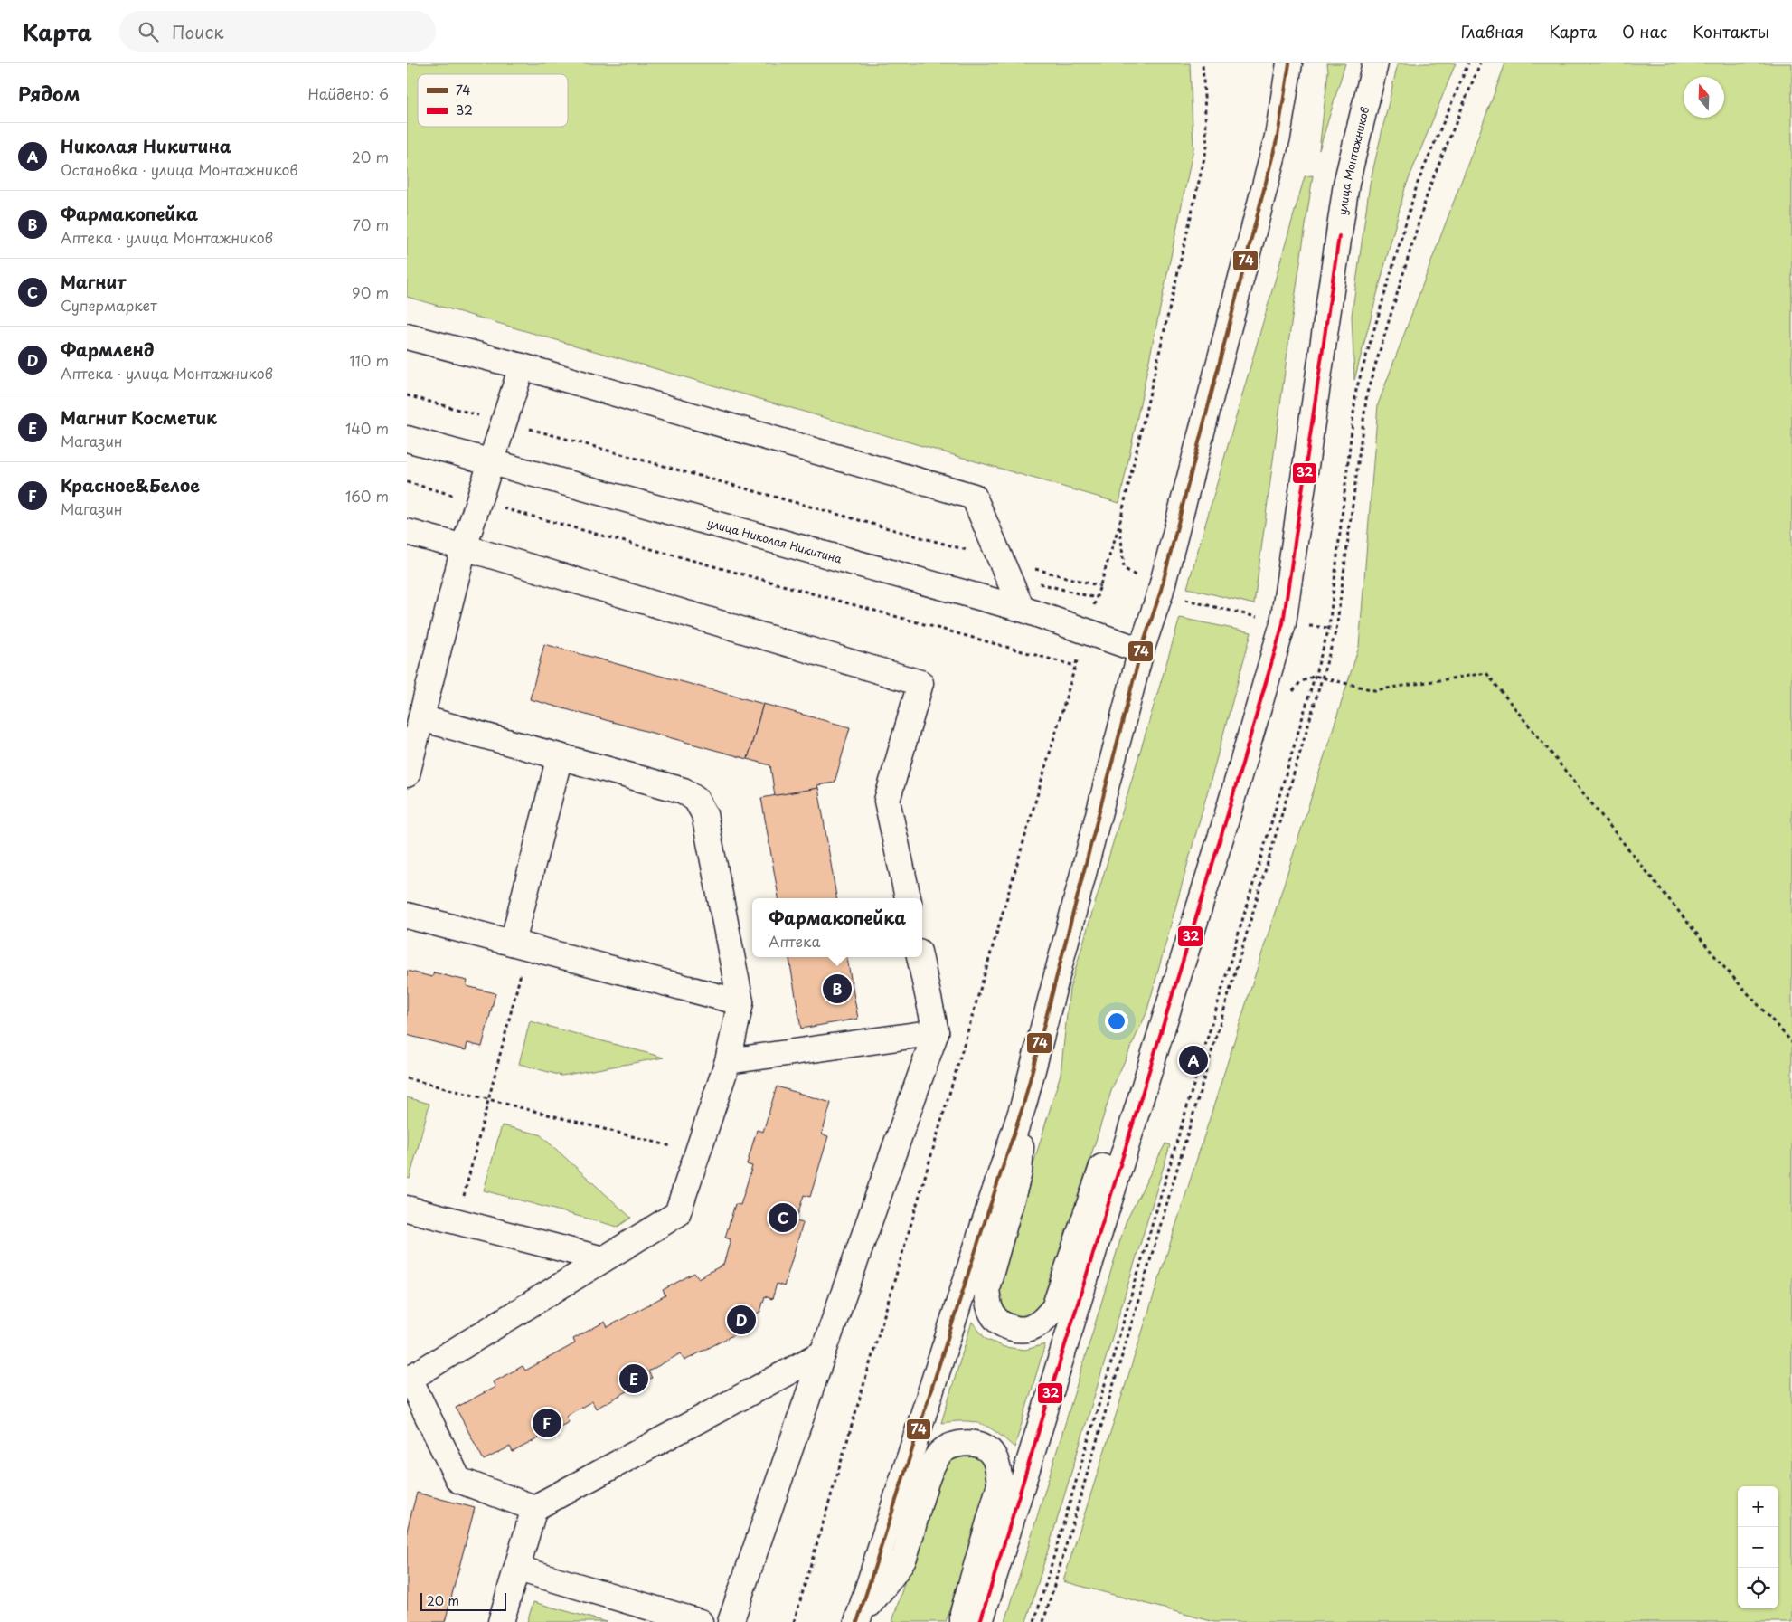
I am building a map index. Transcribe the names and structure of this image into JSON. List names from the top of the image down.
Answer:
{
  "streets": {
    "street": ["улица Монтажников", "улица Николая Никитина"]
  },
  "lines": ["transit line 74", "transit line 32"],
  "legend": ["74", "32"],
  "scale_bar": "20 m",
  "north": "top",
  "page": {
    "header": "Карта",
    "search": "Поиск",
    "nav": [
      "Главная",
      "Карта",
      "О нас",
      "Контакты"
    ],
    "heading": ["Рядом", "Найдено: 6"],
    "list": [
      {
        "mark": "A",
        "name": "Николая Никитина",
        "note": "Остановка · улица Монтажников",
        "value": "20 m"
      },
      {
        "mark": "B",
        "name": "Фармакопейка",
        "note": "Аптека · улица Монтажников",
        "value": "70 m"
      },
      {
        "mark": "C",
        "name": "Магнит",
        "note": "Супермаркет",
        "value": "90 m"
      },
      {
        "mark": "D",
        "name": "Фармленд",
        "note": "Аптека · улица Монтажников",
        "value": "110 m"
      },
      {
        "mark": "E",
        "name": "Магнит Косметик",
        "note": "Магазин",
        "value": "140 m"
      },
      {
        "mark": "F",
        "name": "Красное&Белое",
        "note": "Магазин",
        "value": "160 m"
      }
    ],
    "popup": ["Фармакопейка", "Аптека"],
    "pins": [
      "B",
      "A",
      "C",
      "D",
      "E",
      "F"
    ],
    "map_buttons": ["+", "−"],
    "scale": "20 m"
  }
}
